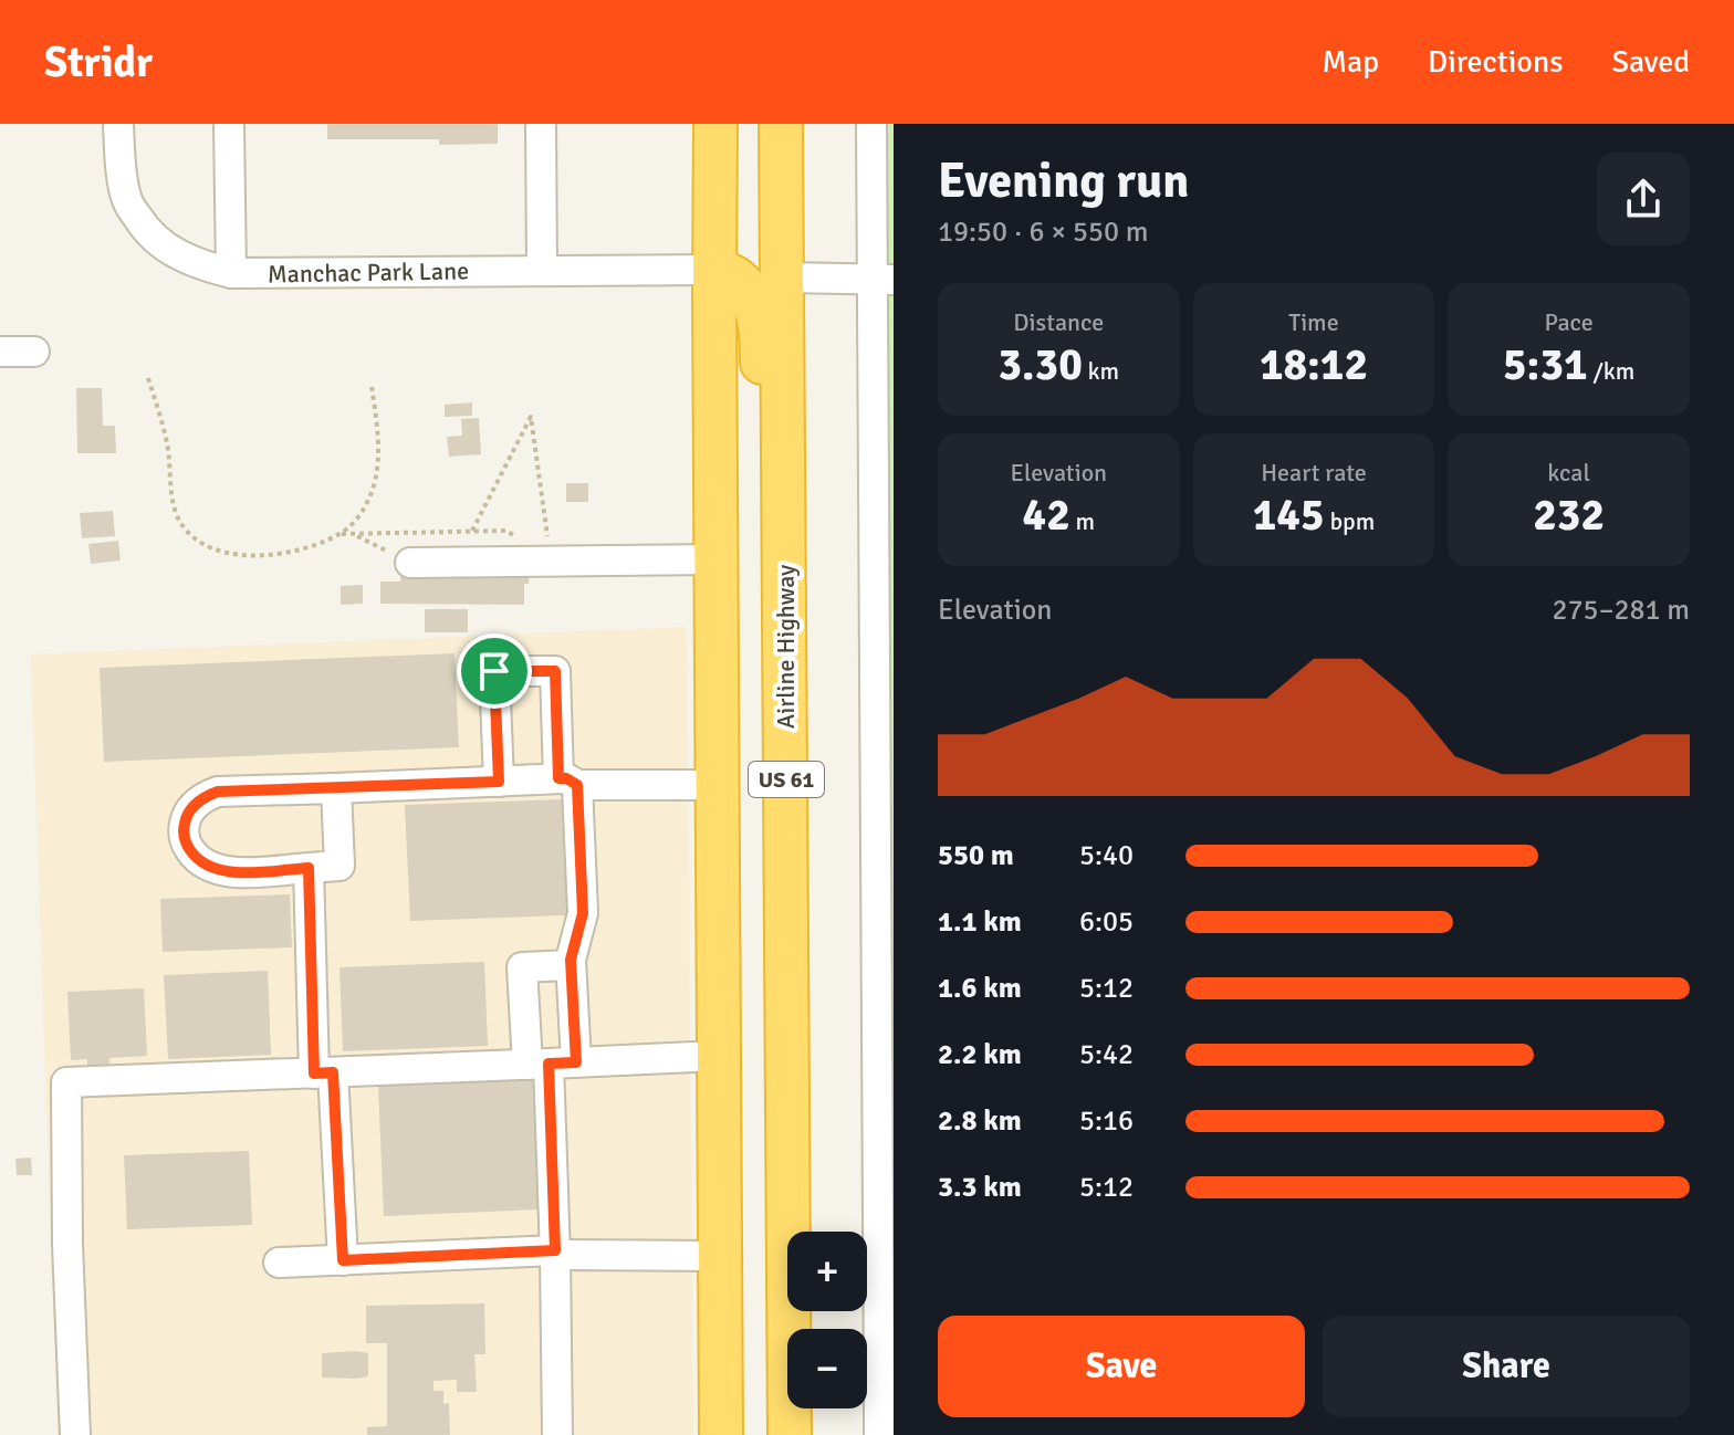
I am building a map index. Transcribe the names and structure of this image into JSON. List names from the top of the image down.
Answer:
{
  "streets": {
    "highway": ["Airline Highway", "US 61"],
    "street": ["Manchac Park Lane"]
  },
  "crossings": [
    ["Manchac Park Lane", "US 61"]
  ],
  "page": {
    "header": "Stridr",
    "nav": ["Map", "Directions", "Saved"],
    "heading": ["Evening run", "19:50 · 6 × 550 m"],
    "stats": [
      ["Distance", "3.30 km"],
      ["Time", "18:12"],
      ["Pace", "5:31 /km"],
      ["Elevation", "42 m"],
      ["Heart rate", "145 bpm"],
      ["kcal", "232"]
    ],
    "chart": ["Elevation", "275–281 m"],
    "list": [
      {
        "name": "550 m",
        "note": "5:40"
      },
      {
        "name": "1.1 km",
        "note": "6:05"
      },
      {
        "name": "1.6 km",
        "note": "5:12"
      },
      {
        "name": "2.2 km",
        "note": "5:42"
      },
      {
        "name": "2.8 km",
        "note": "5:16"
      },
      {
        "name": "3.3 km",
        "note": "5:12"
      }
    ],
    "map_buttons": ["+", "−"],
    "buttons": ["Save", "Share"]
  }
}
